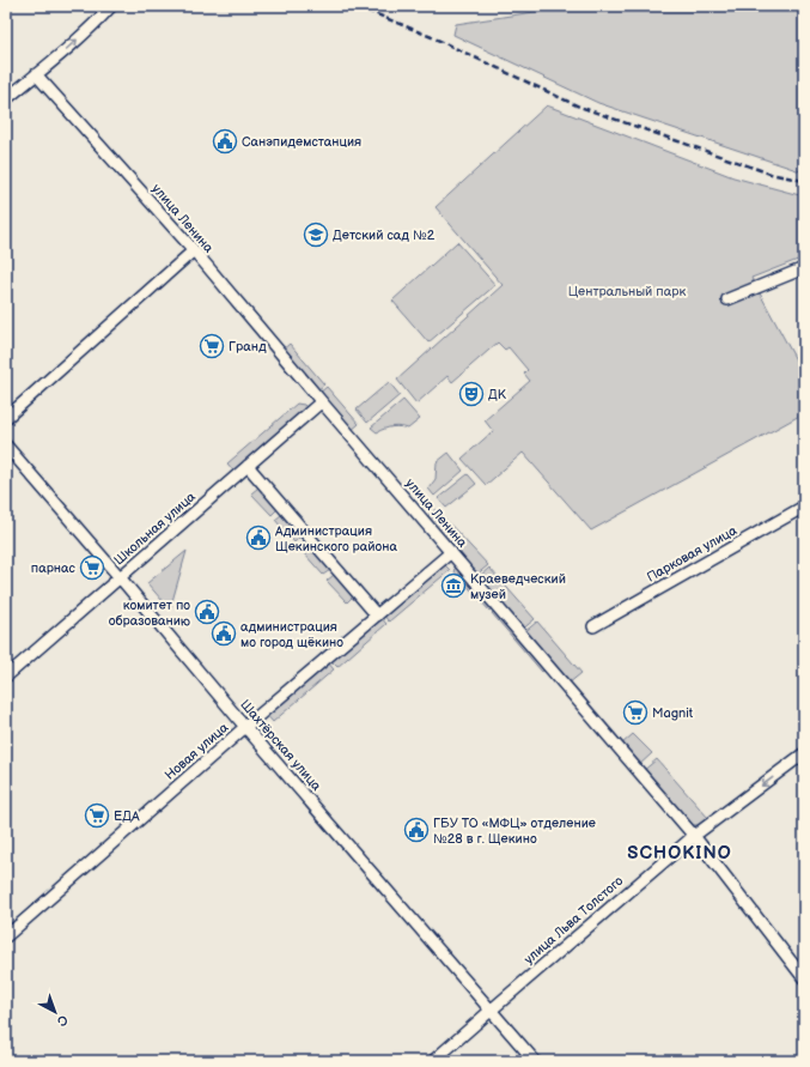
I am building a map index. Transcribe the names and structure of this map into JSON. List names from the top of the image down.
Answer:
{
  "streets": {
    "street": [
      "улица Ленина",
      "Школьная улица",
      "Парковая улица",
      "Шахтёрская улица",
      "Новая улица",
      "улица Льва Толстого"
    ]
  },
  "crossings": [
    ["улица Ленина", "Школьная улица"],
    ["улица Ленина", "Новая улица"],
    ["улица Ленина", "улица Льва Толстого"],
    ["Школьная улица", "Шахтёрская улица"],
    ["Шахтёрская улица", "Новая улица"],
    ["Шахтёрская улица", "улица Льва Толстого"]
  ],
  "districts": ["SCHOKINO"],
  "parks": ["Центральный парк"],
  "places": {
    "public building": [
      "Санэпидемстанция",
      "Администрация Щекинского района",
      "комитет по образованию",
      "администрация мо город щёкино",
      "ГБУ ТО «МФЦ» отделение №28 в г. Щекино"
    ],
    "school or university": ["Детский сад №2"],
    "supermarket": [
      "Гранд",
      "парнас",
      "Magnit",
      "ЕДА"
    ],
    "theatre": ["ДК"],
    "museum": ["Краеведческий музей"]
  },
  "north": "bottom right"
}
